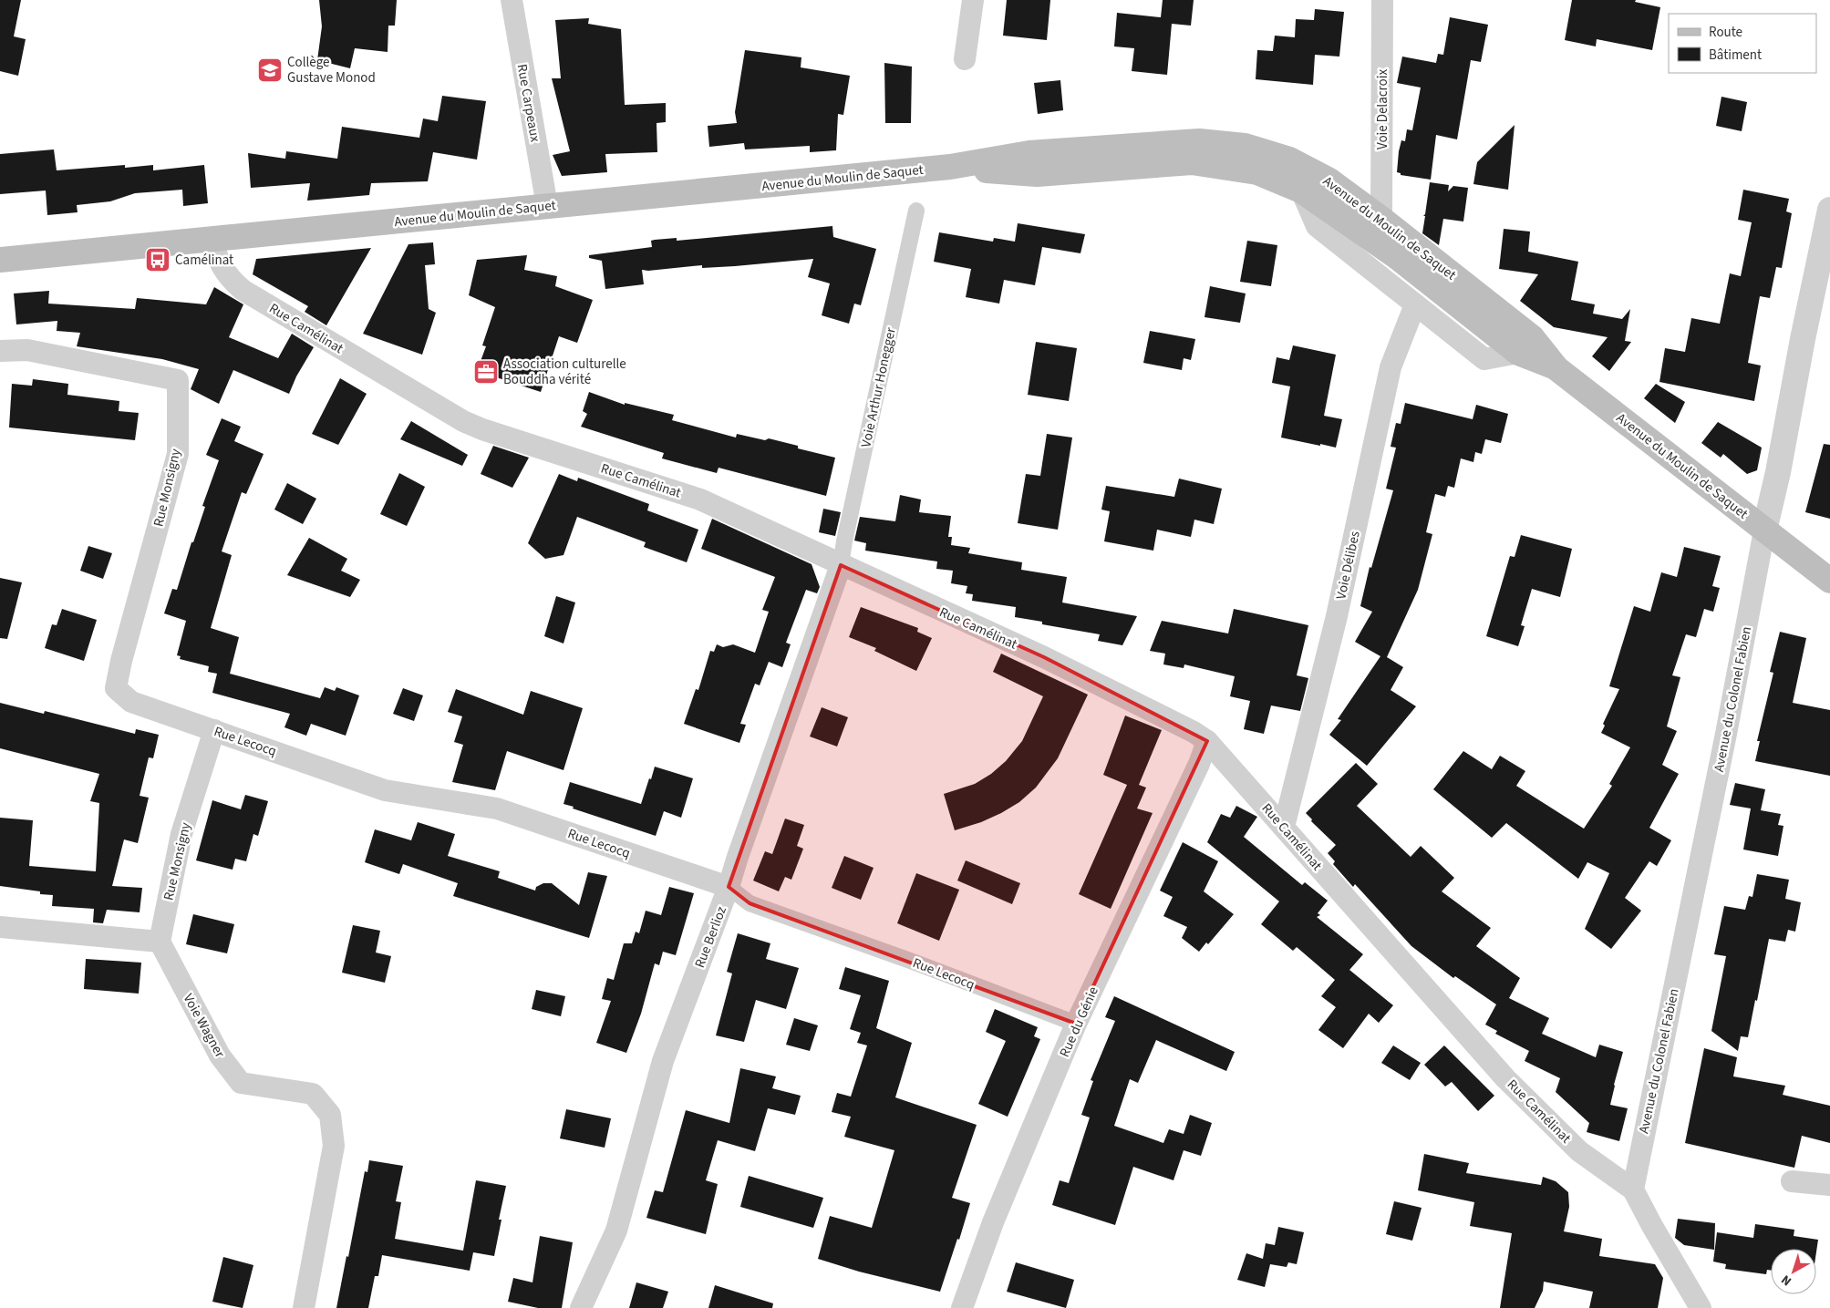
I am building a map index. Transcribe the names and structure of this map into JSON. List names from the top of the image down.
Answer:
{
  "streets": {
    "main road": ["Avenue du Moulin de Saquet"],
    "street": [
      "Rue Carpeaux",
      "Voie Delacroix",
      "Rue Camélinat",
      "Voie Arthur Honegger",
      "Rue Monsigny",
      "Voie Délibes",
      "Avenue du Colonel Fabien",
      "Rue Lecocq",
      "Rue Berlioz",
      "Rue du Génie",
      "Voie Wagner"
    ]
  },
  "crossings": [
    ["Rue Carpeaux", "Avenue du Moulin de Saquet"],
    ["Voie Delacroix", "Avenue du Moulin de Saquet"],
    ["Avenue du Moulin de Saquet", "Rue Camélinat"],
    ["Avenue du Moulin de Saquet", "Avenue du Colonel Fabien"],
    ["Rue Camélinat", "Voie Arthur Honegger"],
    ["Rue Camélinat", "Voie Délibes"],
    ["Rue Camélinat", "Avenue du Colonel Fabien"],
    ["Rue Camélinat", "Rue Berlioz"],
    ["Rue Camélinat", "Rue du Génie"],
    ["Voie Arthur Honegger", "Rue Berlioz"],
    ["Rue Monsigny", "Rue Lecocq"],
    ["Rue Monsigny", "Voie Wagner"],
    ["Rue Lecocq", "Rue Berlioz"],
    ["Rue Lecocq", "Rue du Génie"]
  ],
  "places": {
    "school or university": ["Collège Gustave Monod"],
    "bus stop": ["Camélinat"],
    "office": ["Association culturelle Bouddha vérité"]
  },
  "legend": ["Route", "Bâtiment"],
  "north": "bottom left"
}
